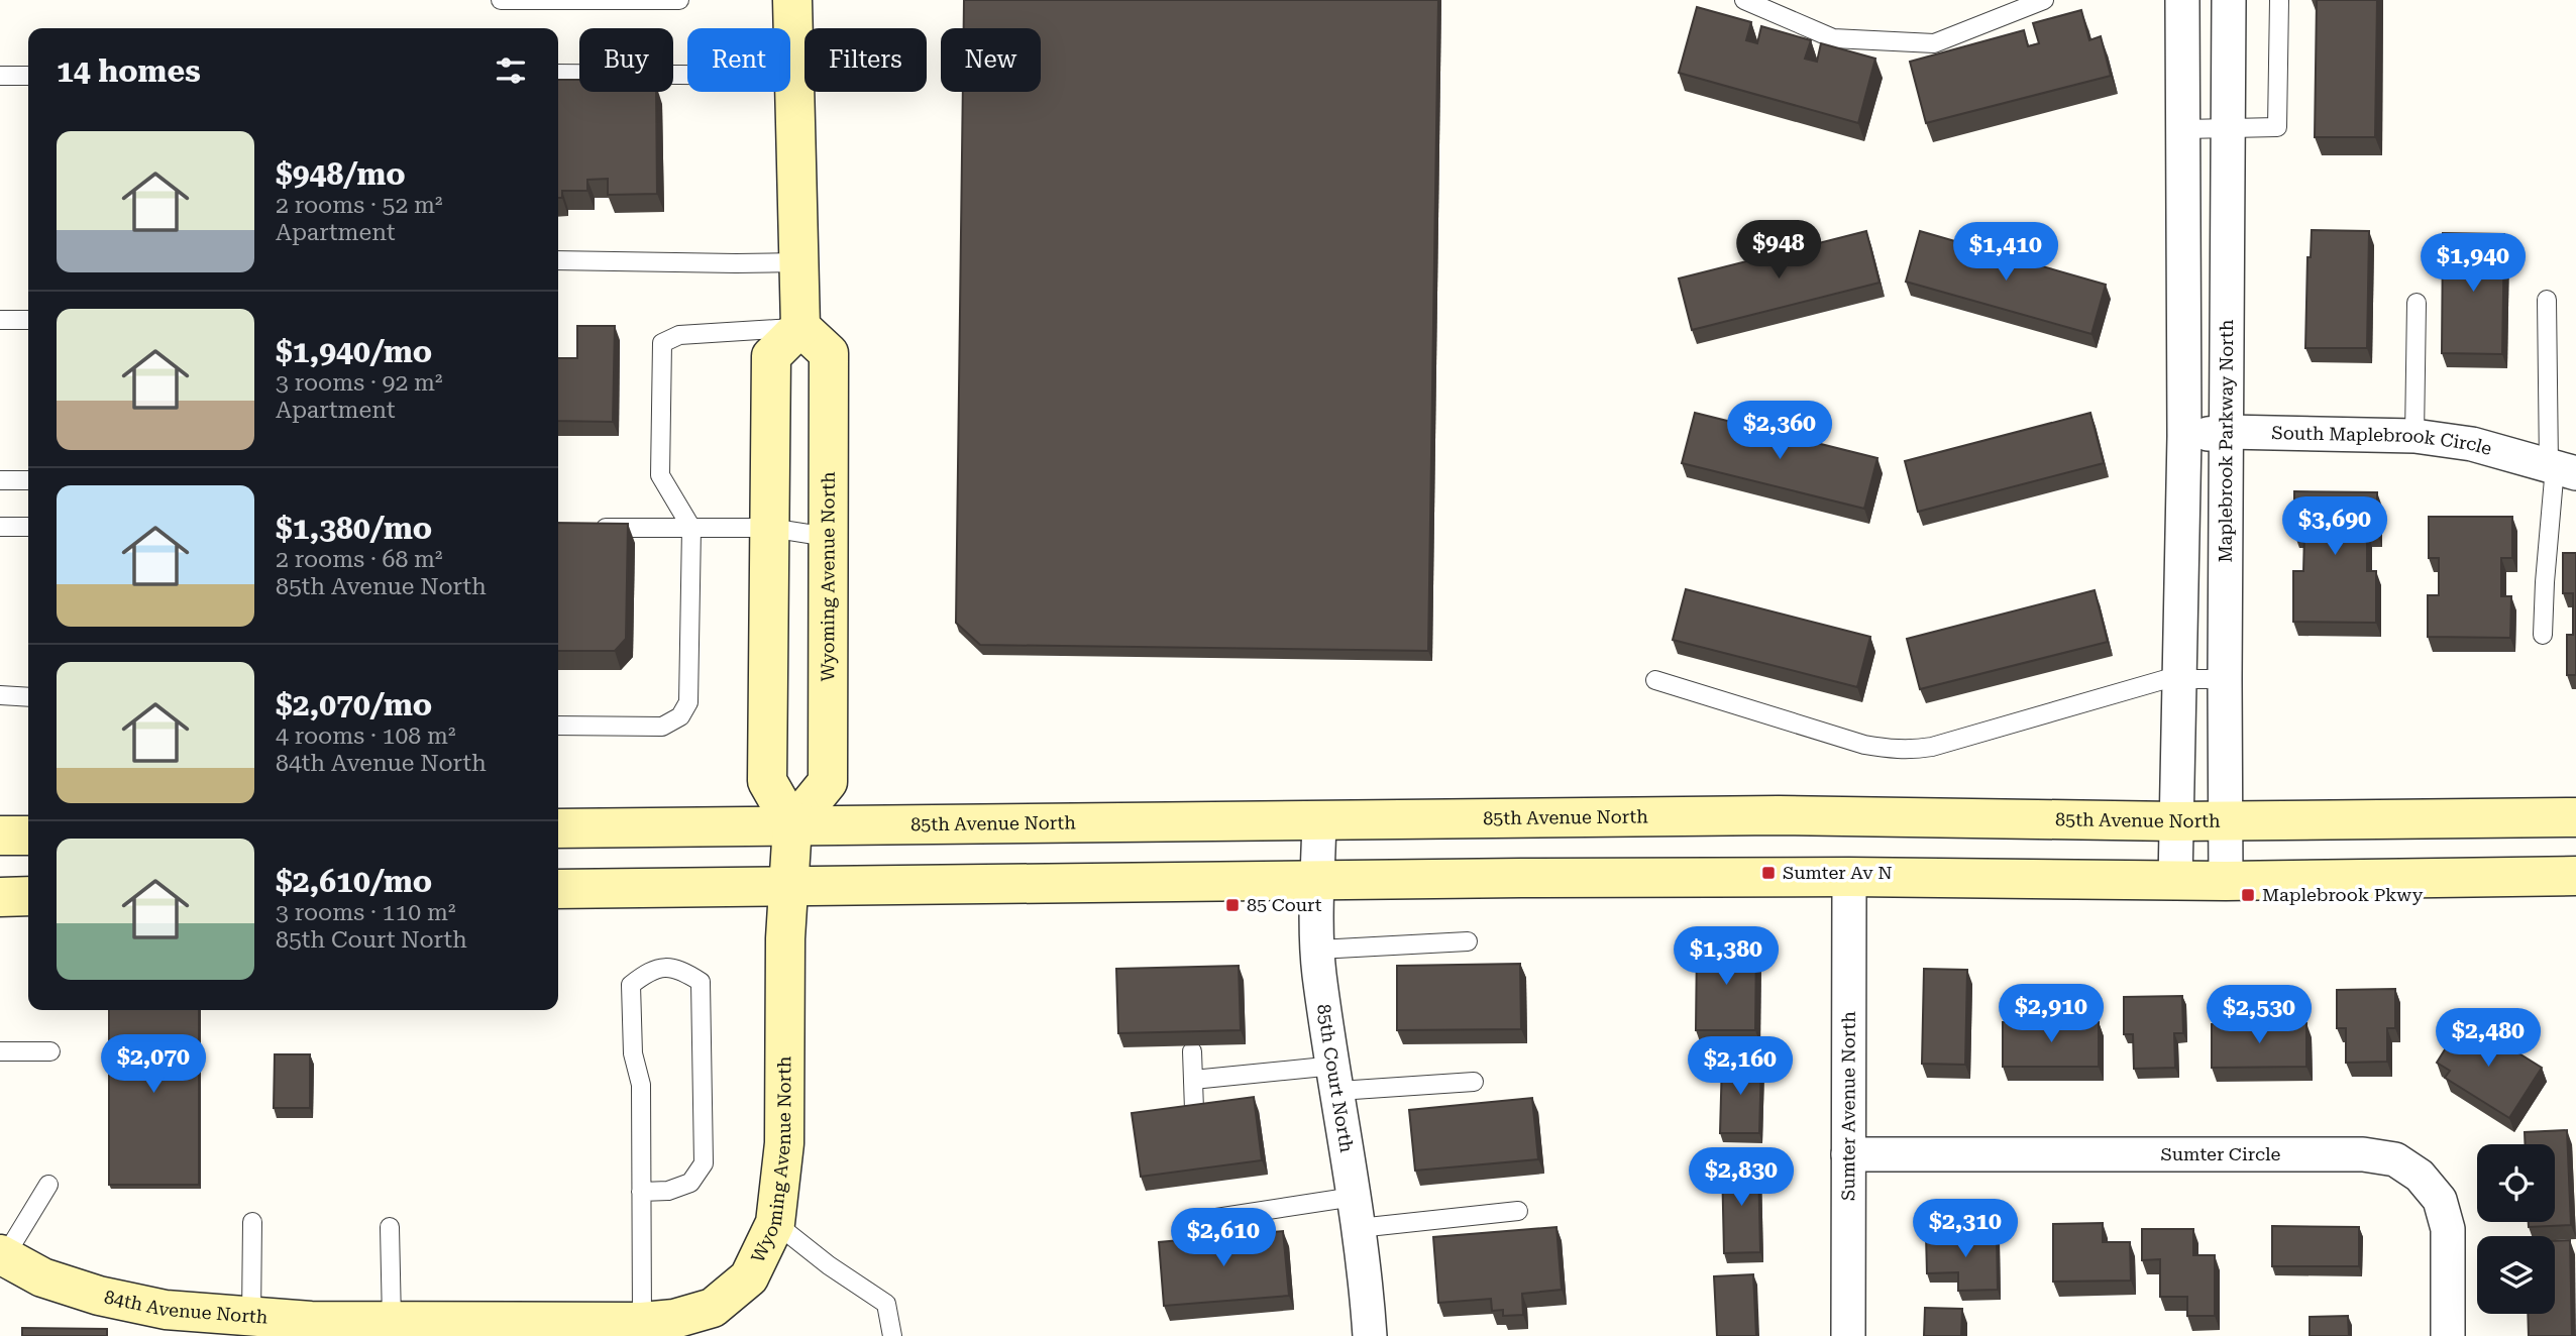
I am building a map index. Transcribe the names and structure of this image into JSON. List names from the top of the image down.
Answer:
{
  "streets": {
    "main road": ["Wyoming Avenue North", "85th Avenue North", "84th Avenue North"],
    "street": [
      "Maplebrook Parkway North",
      "South Maplebrook Circle",
      "85th Court North",
      "Sumter Avenue North",
      "Sumter Circle"
    ]
  },
  "crossings": [
    ["Maplebrook Parkway North", "South Maplebrook Circle"],
    ["Maplebrook Parkway North", "85th Avenue North"],
    ["Wyoming Avenue North", "85th Avenue North"],
    ["Wyoming Avenue North", "84th Avenue North"],
    ["85th Avenue North", "85th Court North"],
    ["Sumter Avenue North", "Sumter Circle"]
  ],
  "places": {
    "transit": ["Sumter Av N", "Maplebrook Pkwy", "85 Court"]
  },
  "page": {
    "chip": [
      "Buy",
      "Rent",
      "Filters",
      "New"
    ],
    "heading": "14 homes",
    "list": [
      {
        "name": "$948/mo",
        "note": "2 rooms · 52 m² · Apartment"
      },
      {
        "name": "$1,940/mo",
        "note": "3 rooms · 92 m² · Apartment"
      },
      {
        "name": "$1,380/mo",
        "note": "2 rooms · 68 m² · 85th Avenue North"
      },
      {
        "name": "$2,070/mo",
        "note": "4 rooms · 108 m² · 84th Avenue North"
      },
      {
        "name": "$2,610/mo",
        "note": "3 rooms · 110 m² · 85th Court North"
      }
    ],
    "price": [
      "$948",
      "$1,410",
      "$1,940",
      "$2,360",
      "$3,690",
      "$1,380",
      "$2,910",
      "$2,530",
      "$2,480",
      "$2,070",
      "$2,160",
      "$2,830",
      "$2,310",
      "$2,610"
    ]
  }
}
